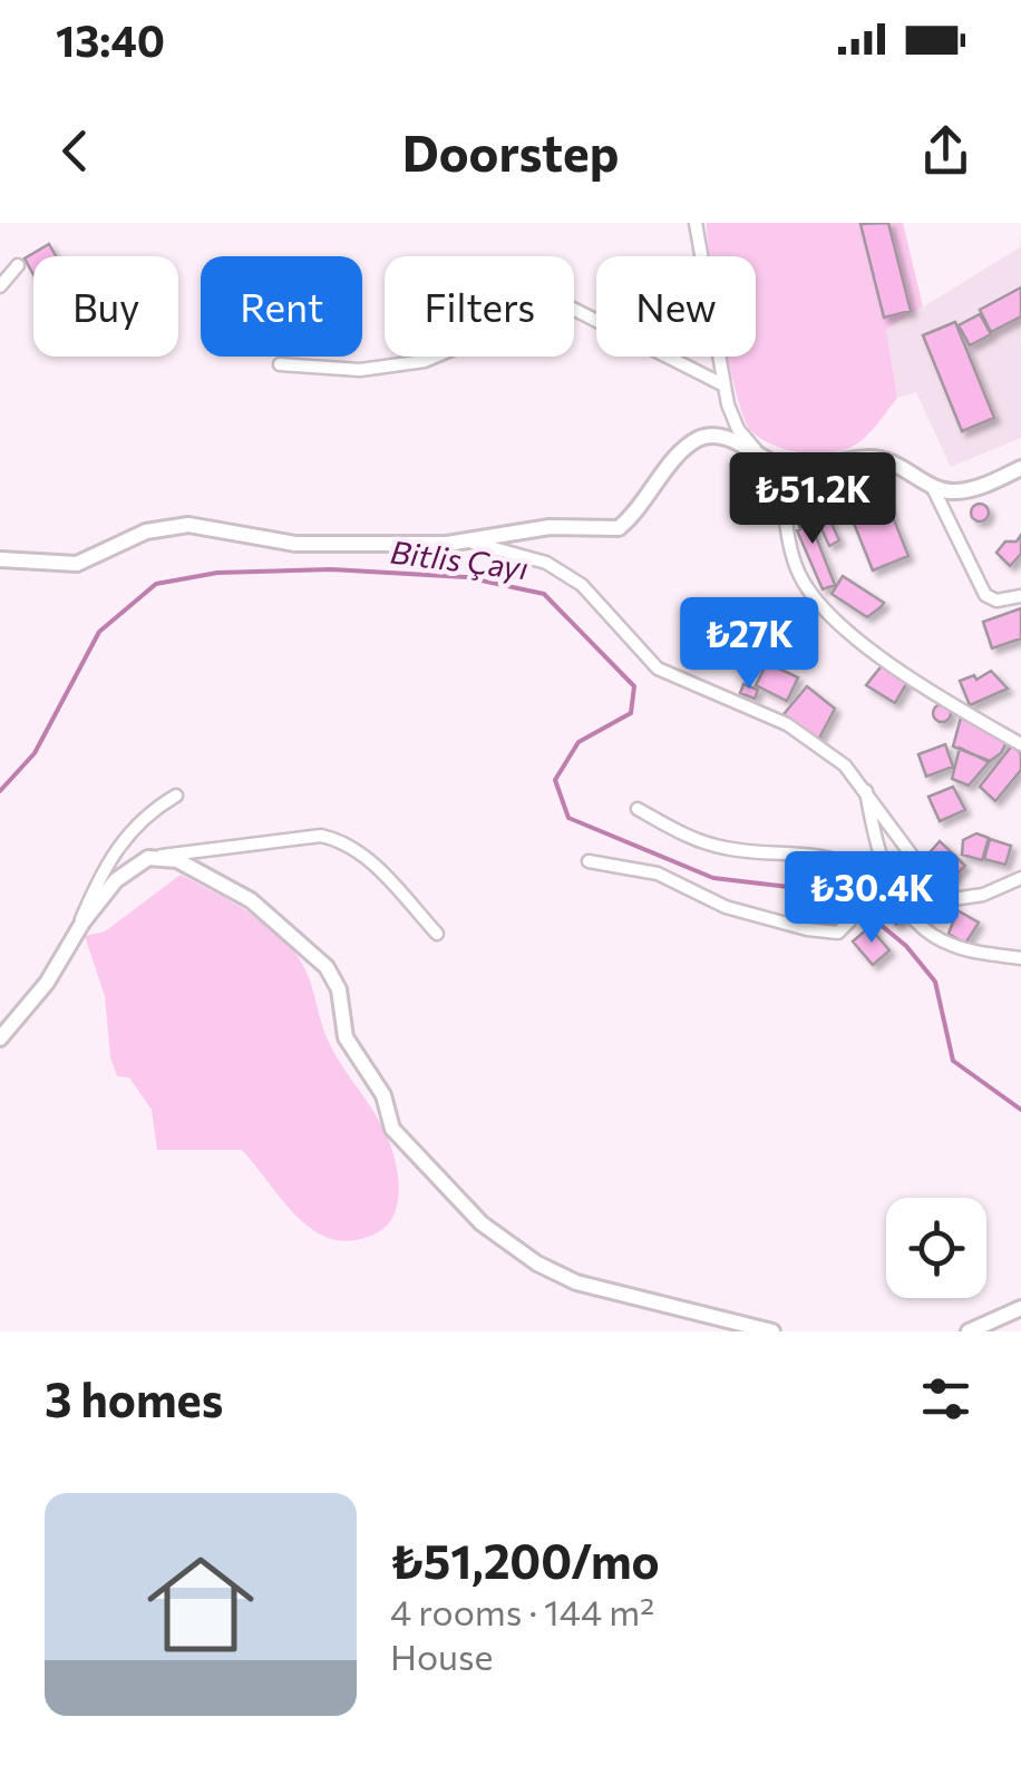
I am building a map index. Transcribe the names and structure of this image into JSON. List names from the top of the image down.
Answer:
{
  "water": ["Bitlis Çayı"],
  "page": {
    "status": "13:40",
    "header": "Doorstep",
    "chip": [
      "Buy",
      "Rent",
      "Filters",
      "New"
    ],
    "price": ["₺51.2K", "₺27K", "₺30.4K"],
    "heading": "3 homes",
    "list": [
      {
        "name": "₺51,200/mo",
        "note": "4 rooms · 144 m² · House"
      }
    ]
  }
}
